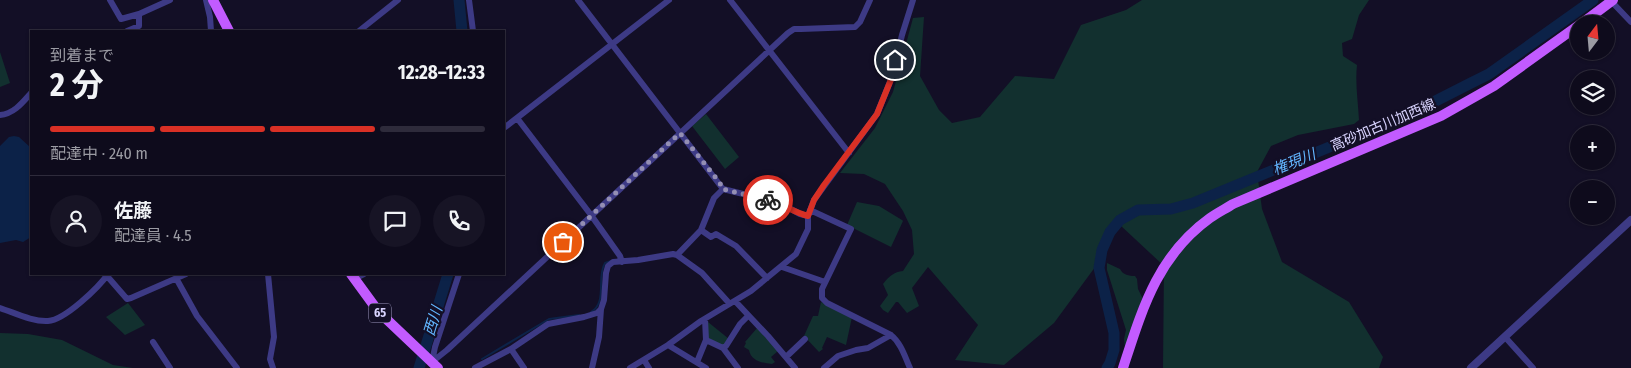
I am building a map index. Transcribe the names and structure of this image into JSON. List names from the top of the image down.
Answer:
{
  "streets": {
    "main road": ["高砂加古川加西線", "65"]
  },
  "water": ["権現川", "西川"],
  "north": "top",
  "page": {
    "map_buttons": ["+", "−"],
    "heading": ["2 分", "到着まで", "12:28–12:33"],
    "panel": ["佐藤", "配達員 · 4.5"],
    "bar": "配達中 · 240 m"
  }
}
